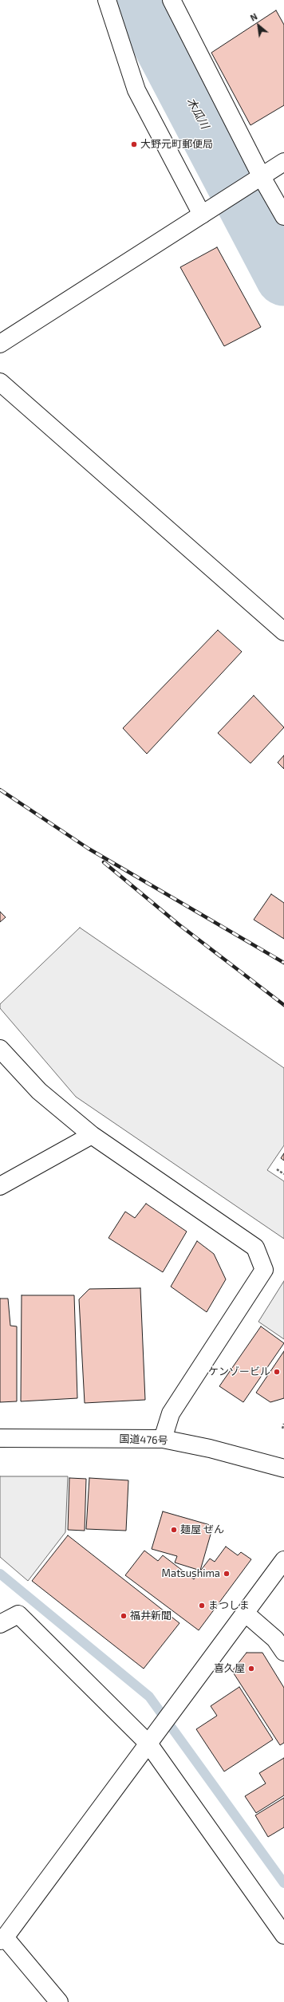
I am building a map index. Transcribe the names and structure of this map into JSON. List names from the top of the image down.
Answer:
{
  "streets": {
    "main road": ["国道476号"]
  },
  "water": ["木瓜川"],
  "places": [
    "大野元町郵便局",
    "ケンゾービル",
    "麺屋 ぜん",
    "Matsushima",
    "まつしま",
    "福井新聞",
    "喜久屋"
  ],
  "north": "top left"
}
